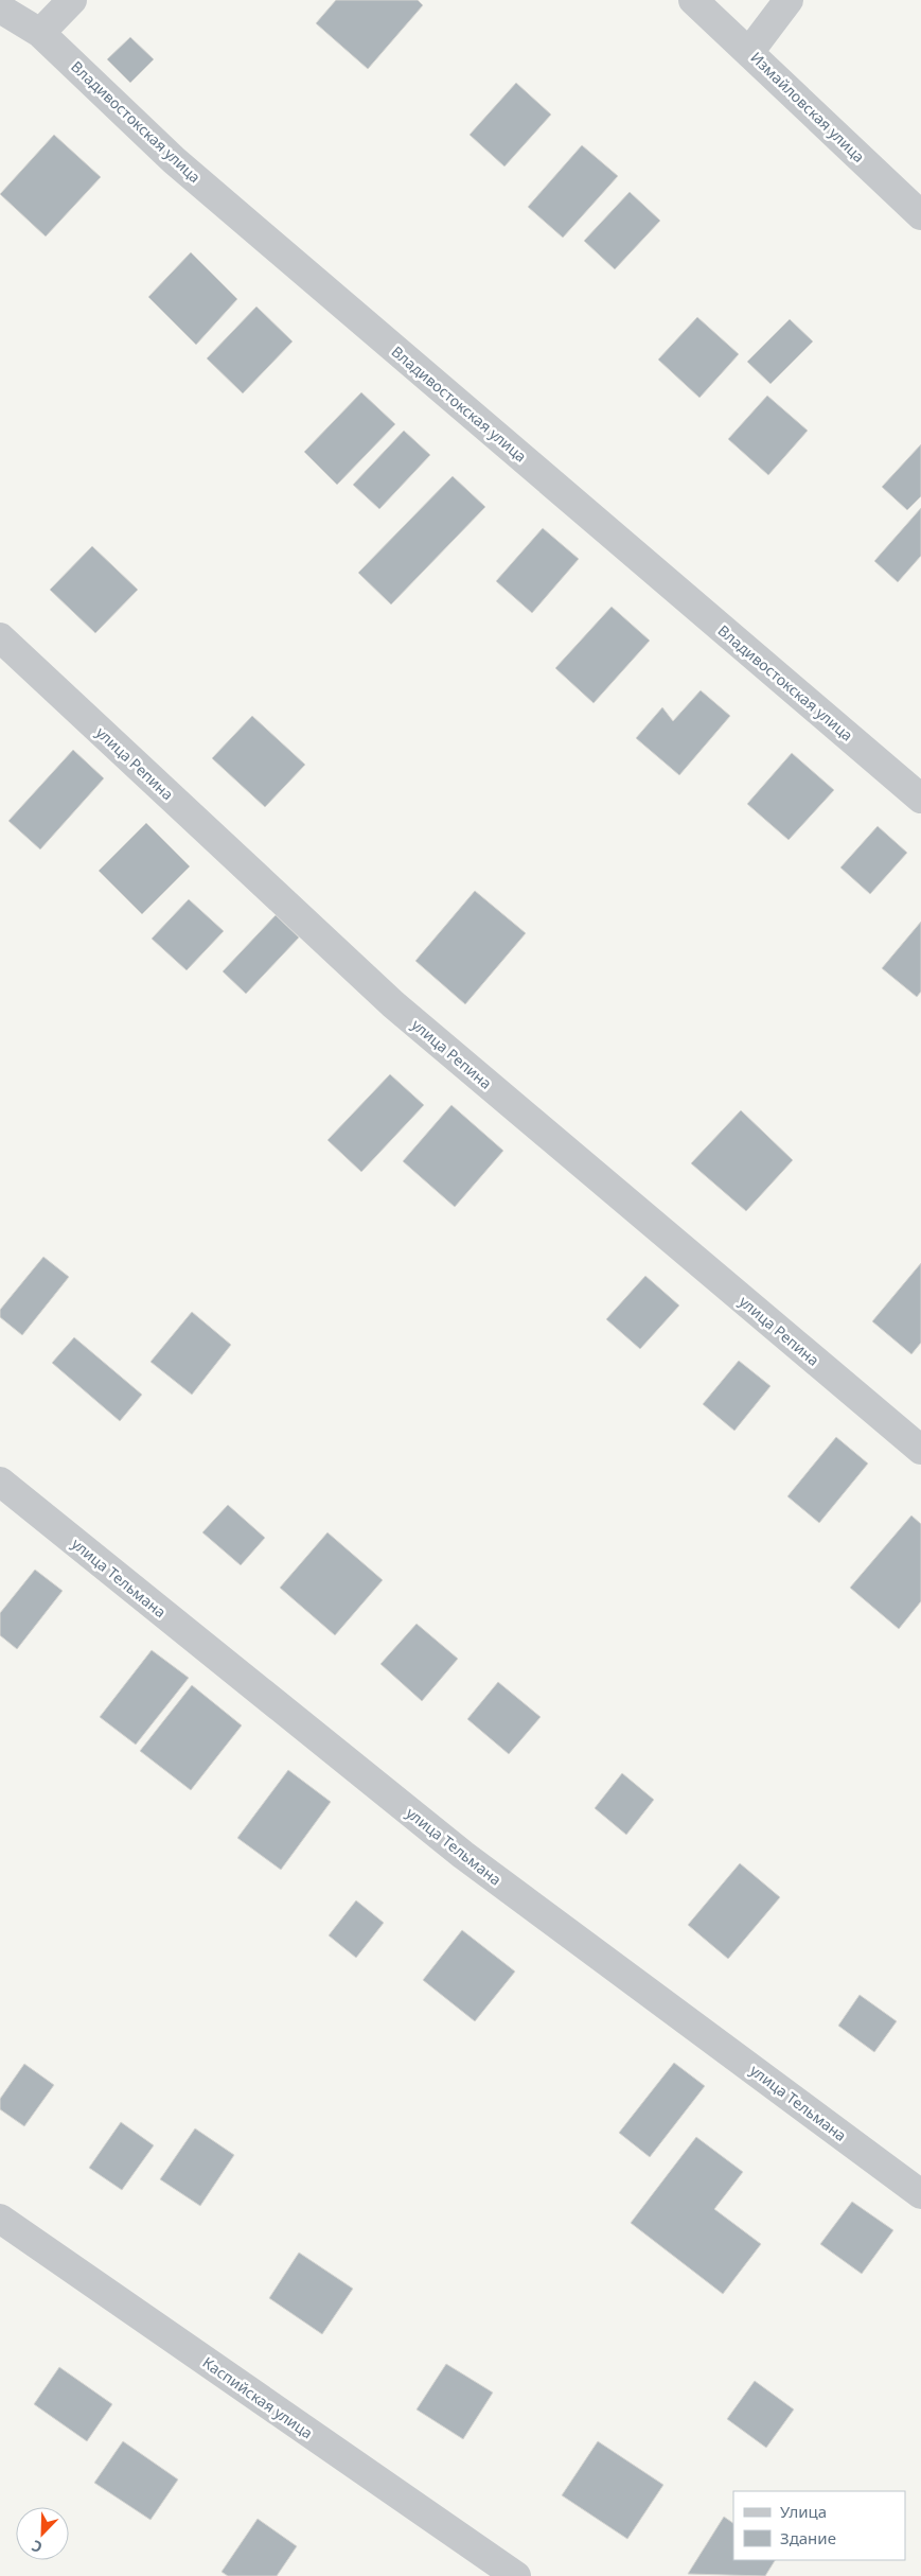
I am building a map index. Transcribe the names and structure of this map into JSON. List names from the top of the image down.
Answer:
{
  "streets": {
    "street": [
      "Измайловская улица",
      "Владивостокская улица",
      "улица Репина",
      "улица Тельмана",
      "Каспийская улица"
    ]
  },
  "legend": ["Улица", "Здание"],
  "north": "bottom left"
}
